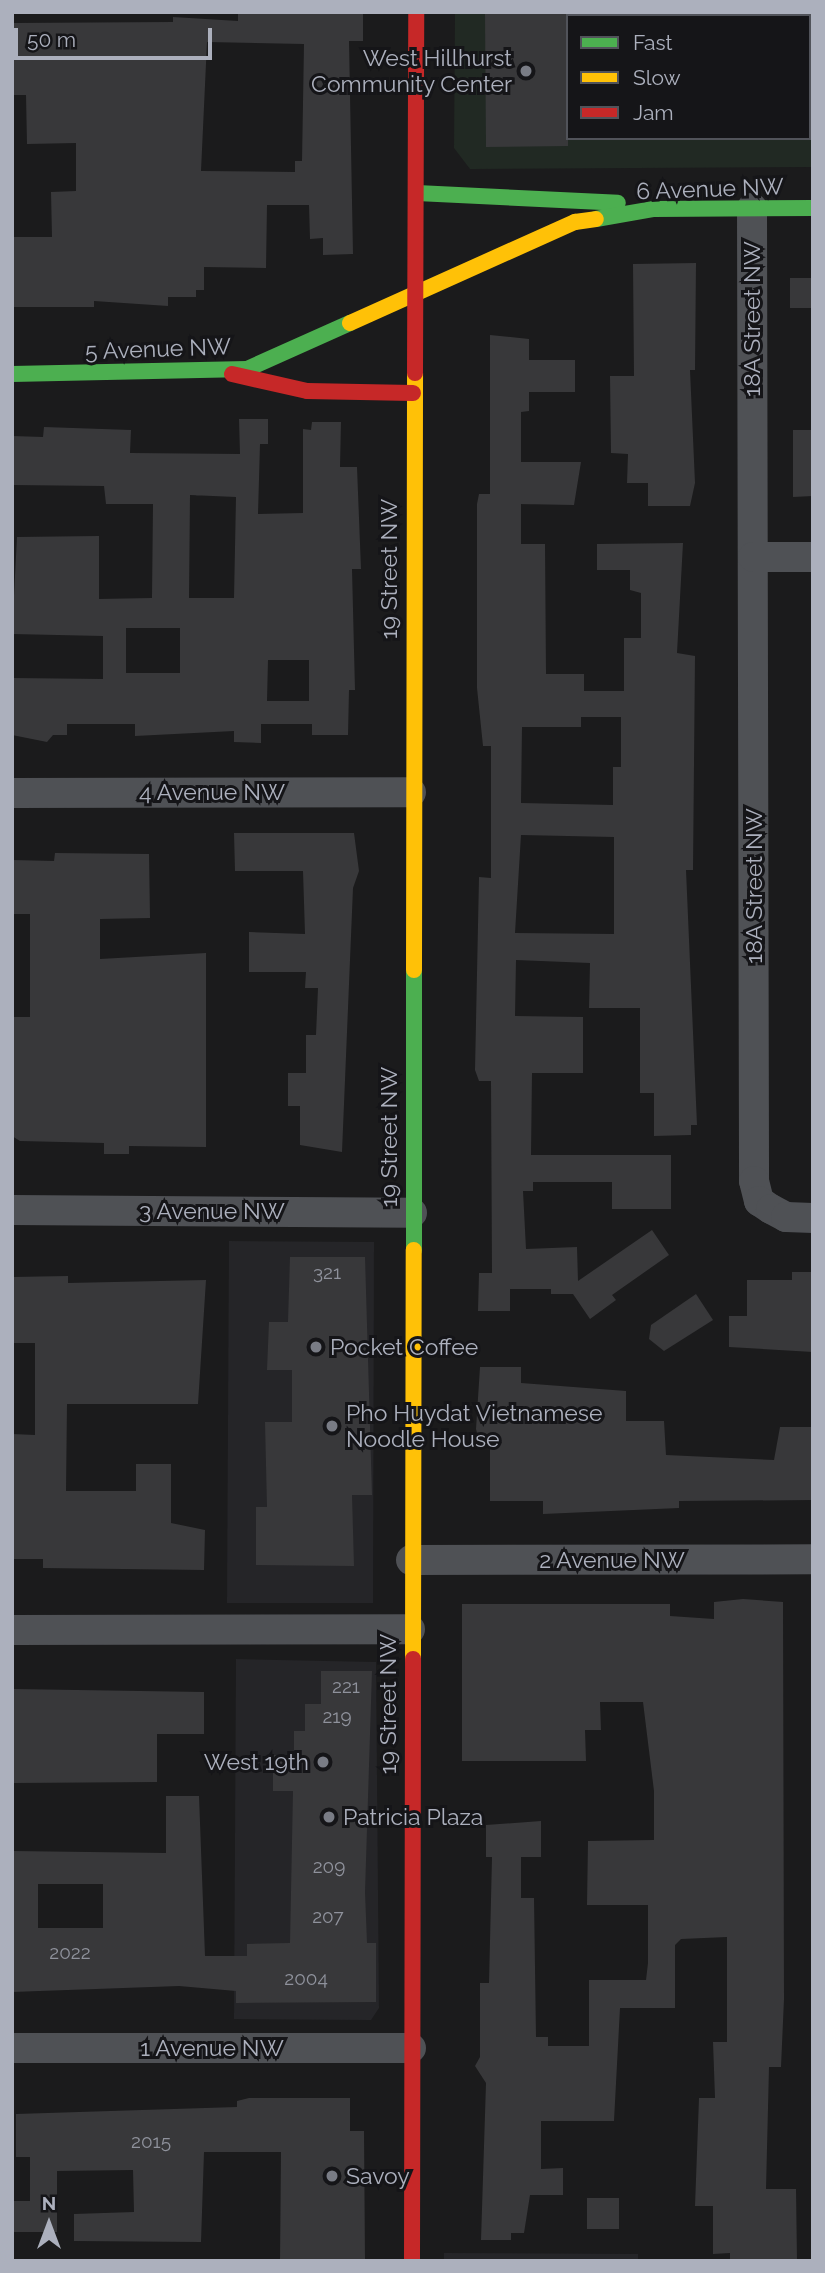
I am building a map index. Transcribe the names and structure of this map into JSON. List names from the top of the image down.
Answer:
{
  "streets": {
    "street": [
      "6 Avenue NW",
      "18A Street NW",
      "5 Avenue NW",
      "19 Street NW",
      "4 Avenue NW",
      "3 Avenue NW",
      "2 Avenue NW",
      "1 Avenue NW"
    ]
  },
  "crossings": [
    ["6 Avenue NW", "18A Street NW"],
    ["6 Avenue NW", "5 Avenue NW"],
    ["6 Avenue NW", "19 Street NW"],
    ["5 Avenue NW", "19 Street NW"],
    ["19 Street NW", "4 Avenue NW"],
    ["19 Street NW", "3 Avenue NW"],
    ["19 Street NW", "2 Avenue NW"],
    ["19 Street NW", "1 Avenue NW"]
  ],
  "places": [
    "West Hillhurst Community Center",
    "Pocket Coffee",
    "Pho Huydat Vietnamese Noodle House",
    "West 19th",
    "Patricia Plaza",
    "Savoy"
  ],
  "house_numbers": [
    "321",
    "221",
    "219",
    "209",
    "207",
    "2022",
    "2004",
    "2015"
  ],
  "legend": ["Fast", "Slow", "Jam"],
  "scale_bar": "50 m",
  "north": "top"
}
